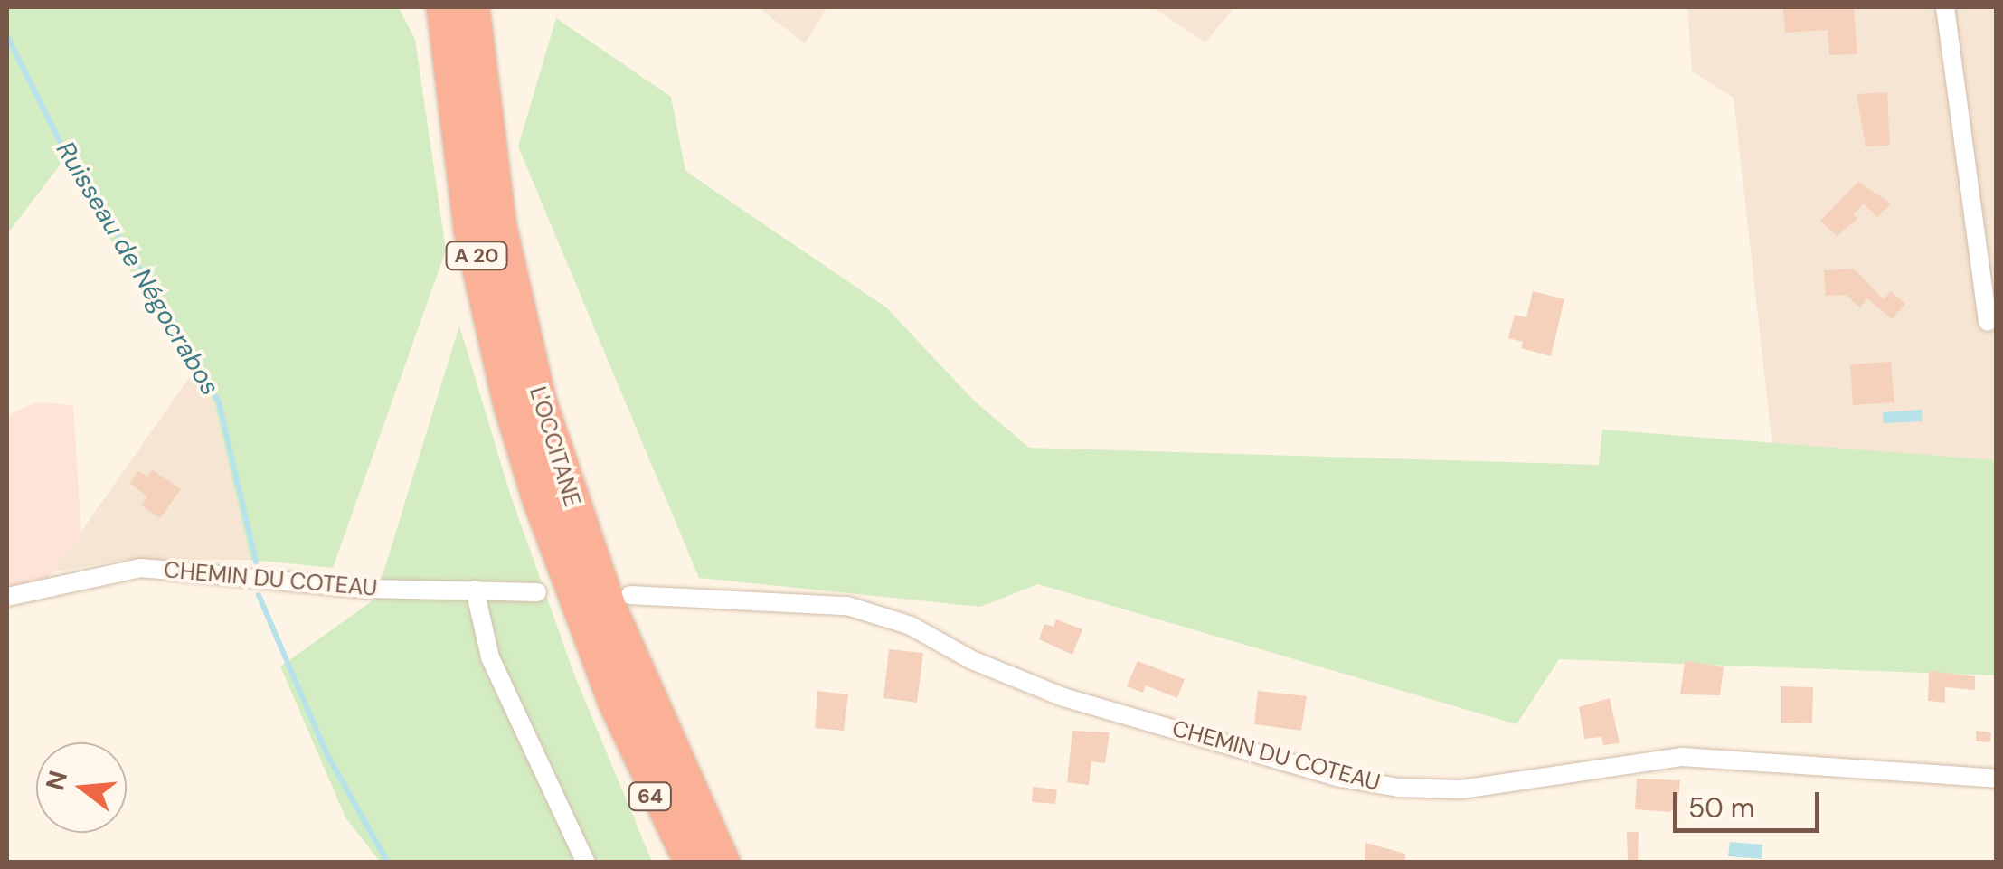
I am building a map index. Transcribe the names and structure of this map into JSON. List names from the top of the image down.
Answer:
{
  "streets": {
    "highway": ["A 20", "L'OCCITANE", "64"],
    "street": ["CHEMIN DU COTEAU"]
  },
  "crossings": [
    ["L'OCCITANE", "64"]
  ],
  "water": ["Ruisseau de Négocrabos"],
  "scale_bar": "50 m",
  "north": "left"
}
